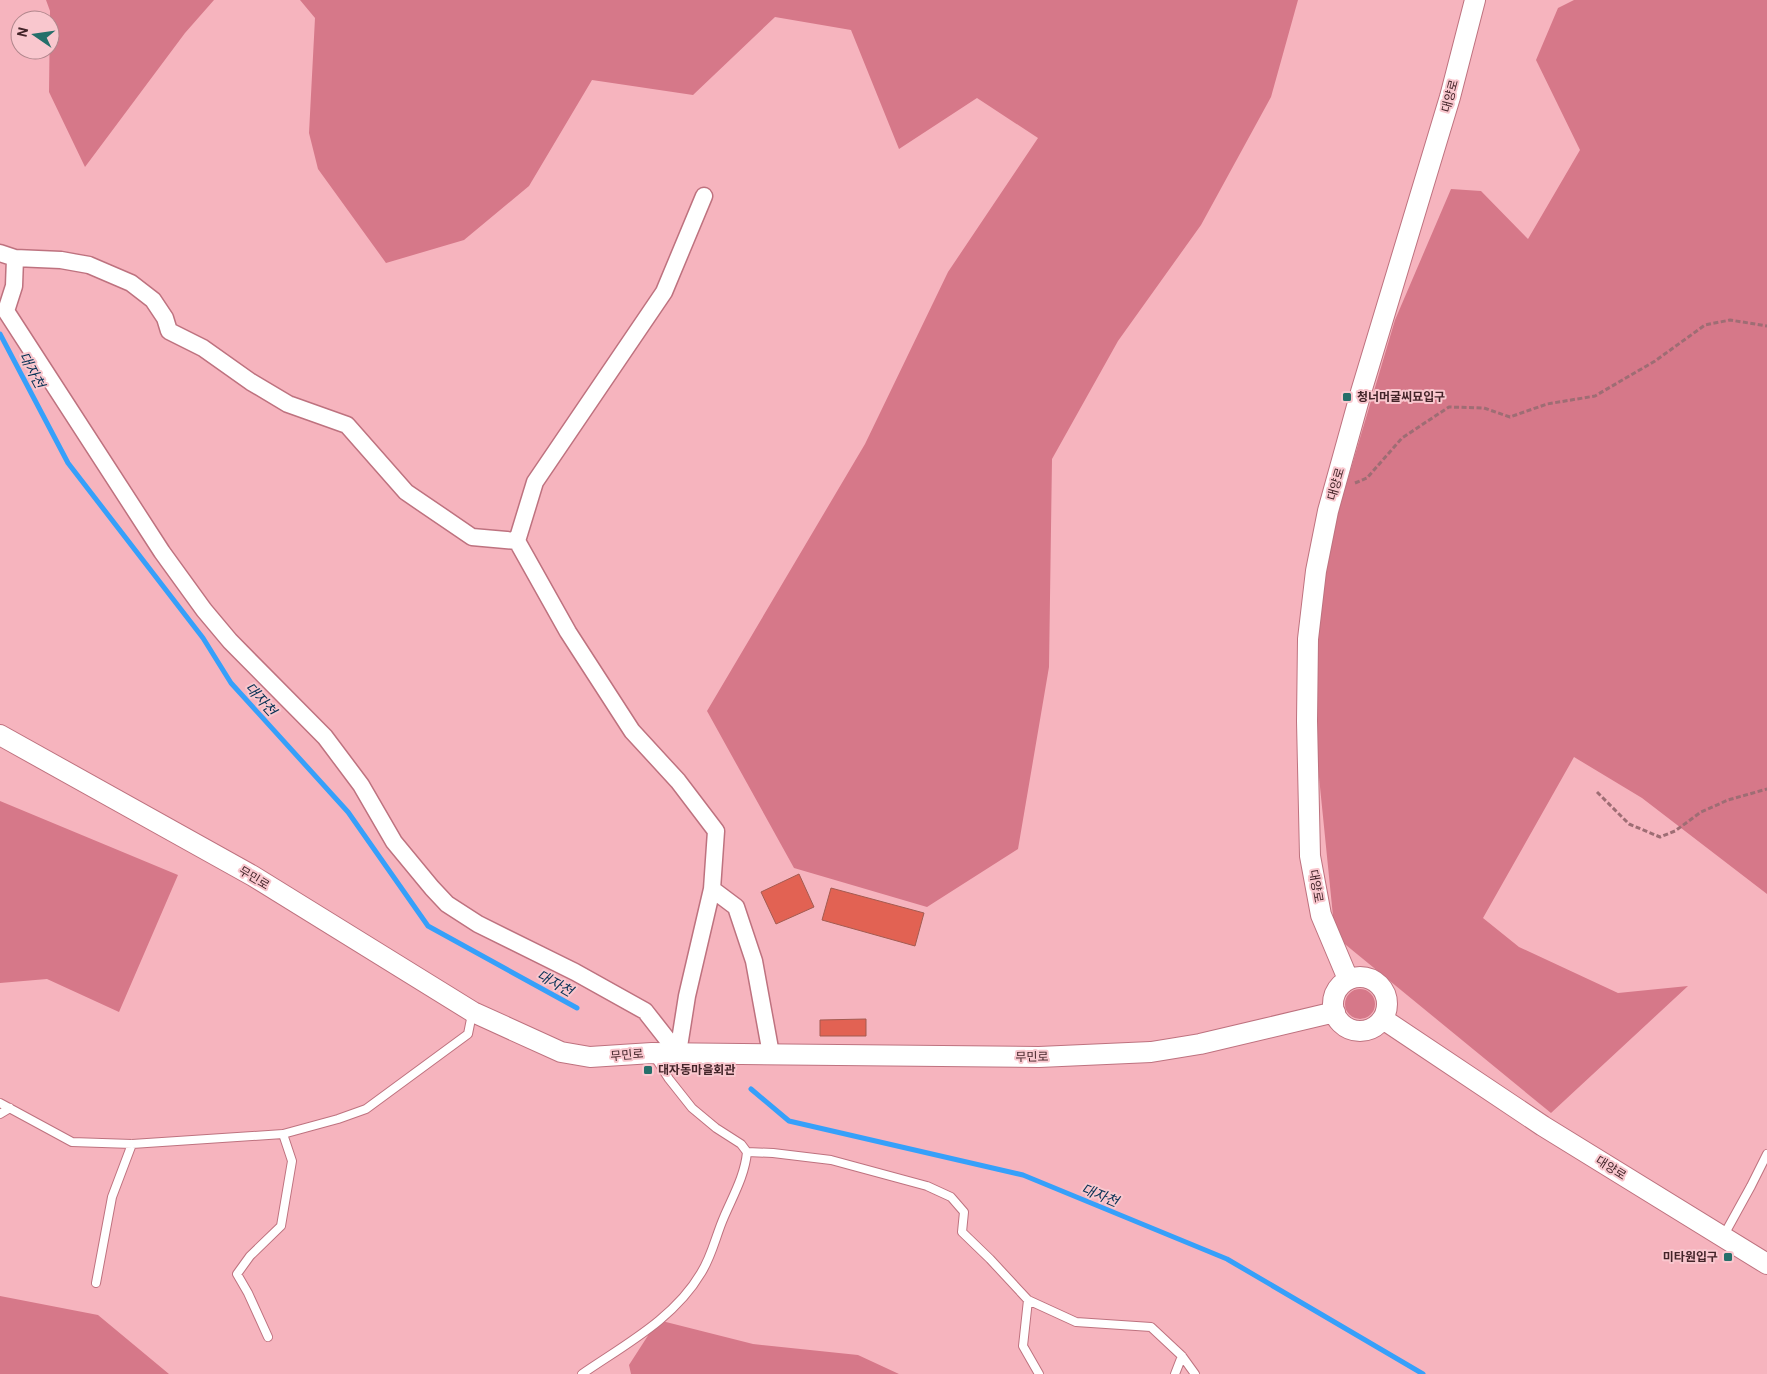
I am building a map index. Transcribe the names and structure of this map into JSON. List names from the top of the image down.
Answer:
{
  "streets": {
    "street": ["대양로", "무민로"]
  },
  "crossings": [
    ["대양로", "무민로"]
  ],
  "water": ["대자천"],
  "places": {
    "transit": ["청너머굴씨묘입구", "대자동마을회관", "미타원입구"]
  },
  "north": "left"
}
